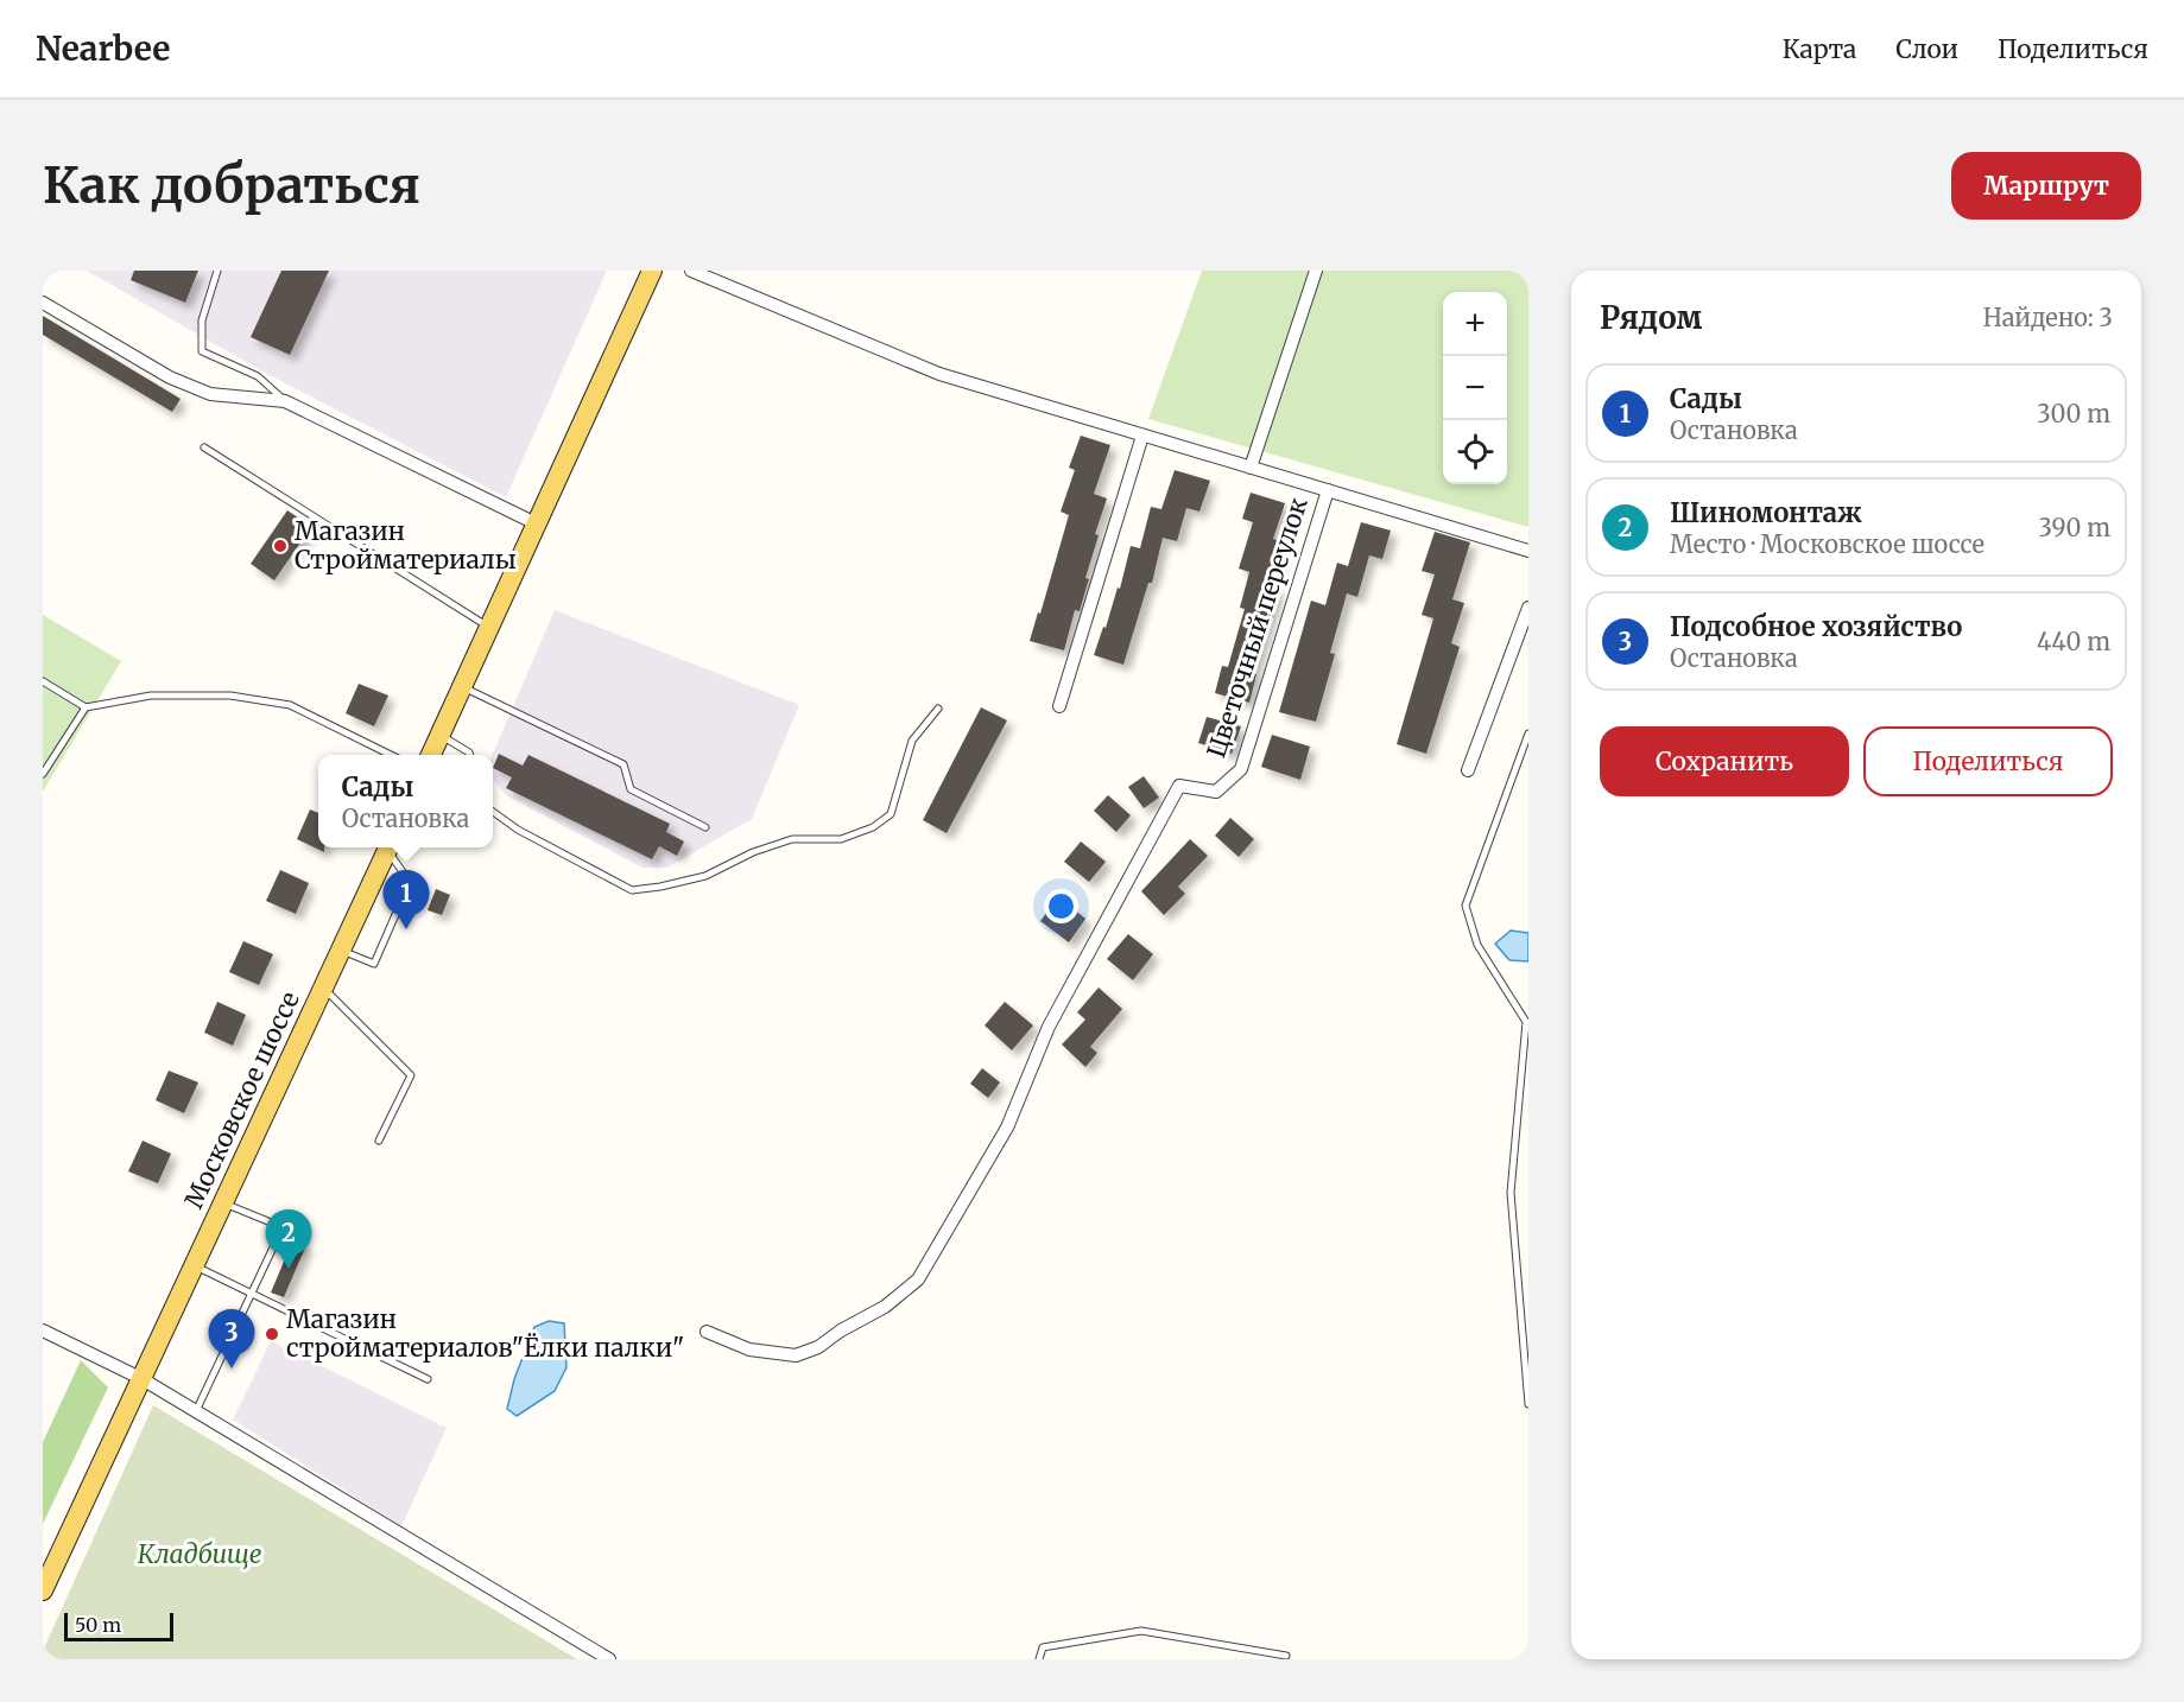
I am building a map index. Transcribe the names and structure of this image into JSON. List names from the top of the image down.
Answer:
{
  "streets": {
    "main road": ["Московское шоссе"],
    "street": ["Цветочный переулок"]
  },
  "parks": ["Кладбище"],
  "places": ["Магазин Стройматериалы", "Магазин стройматериалов\"Ёлки палки\""],
  "scale_bar": "50 m",
  "page": {
    "header": "Nearbee",
    "nav": ["Карта", "Слои", "Поделиться"],
    "buttons": [
      "Маршрут",
      ["Сохранить", "Поделиться"]
    ],
    "title": "Как добраться",
    "heading": ["Рядом", "Найдено: 3"],
    "map_buttons": ["+", "−"],
    "list": [
      {
        "mark": "1",
        "name": "Сады",
        "note": "Остановка",
        "value": "300 m"
      },
      {
        "mark": "2",
        "name": "Шиномонтаж",
        "note": "Место · Московское шоссе",
        "value": "390 m"
      },
      {
        "mark": "3",
        "name": "Подсобное хозяйство",
        "note": "Остановка",
        "value": "440 m"
      }
    ],
    "popup": ["Сады", "Остановка"],
    "pins": ["1", "2", "3"],
    "scale": "50 m"
  }
}
